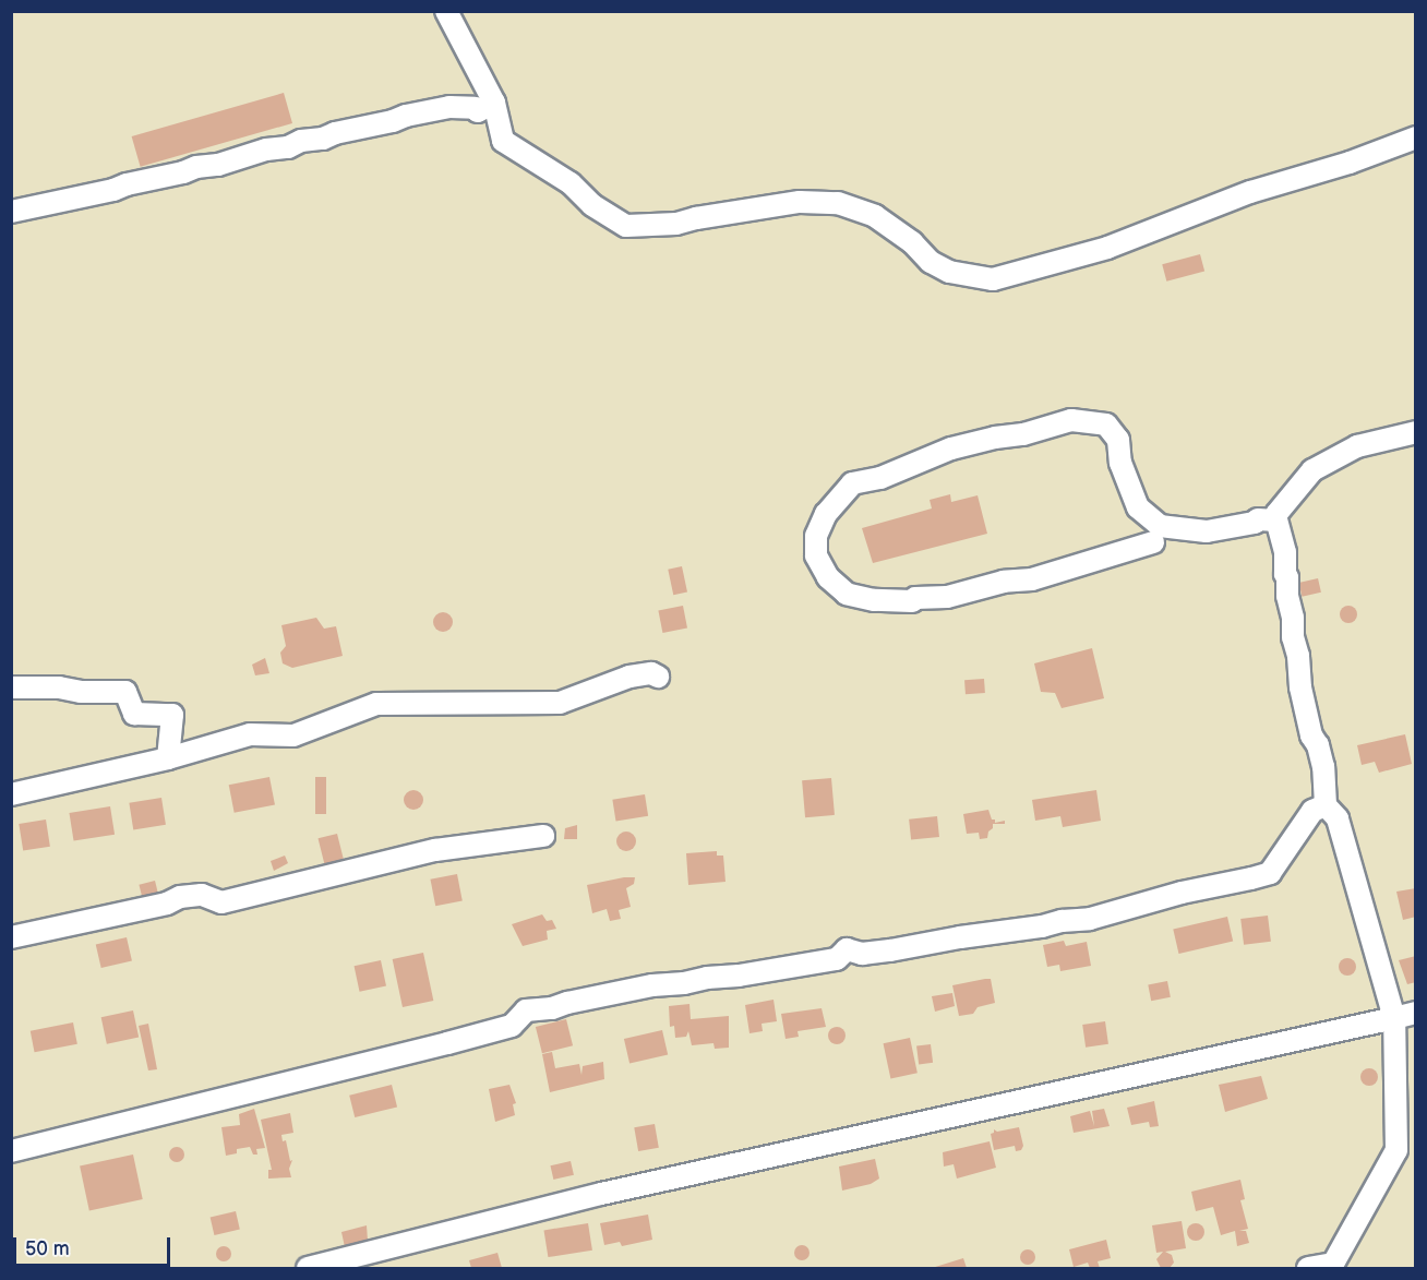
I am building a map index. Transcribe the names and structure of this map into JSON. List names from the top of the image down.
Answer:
{
  "scale_bar": "50 m"
}
